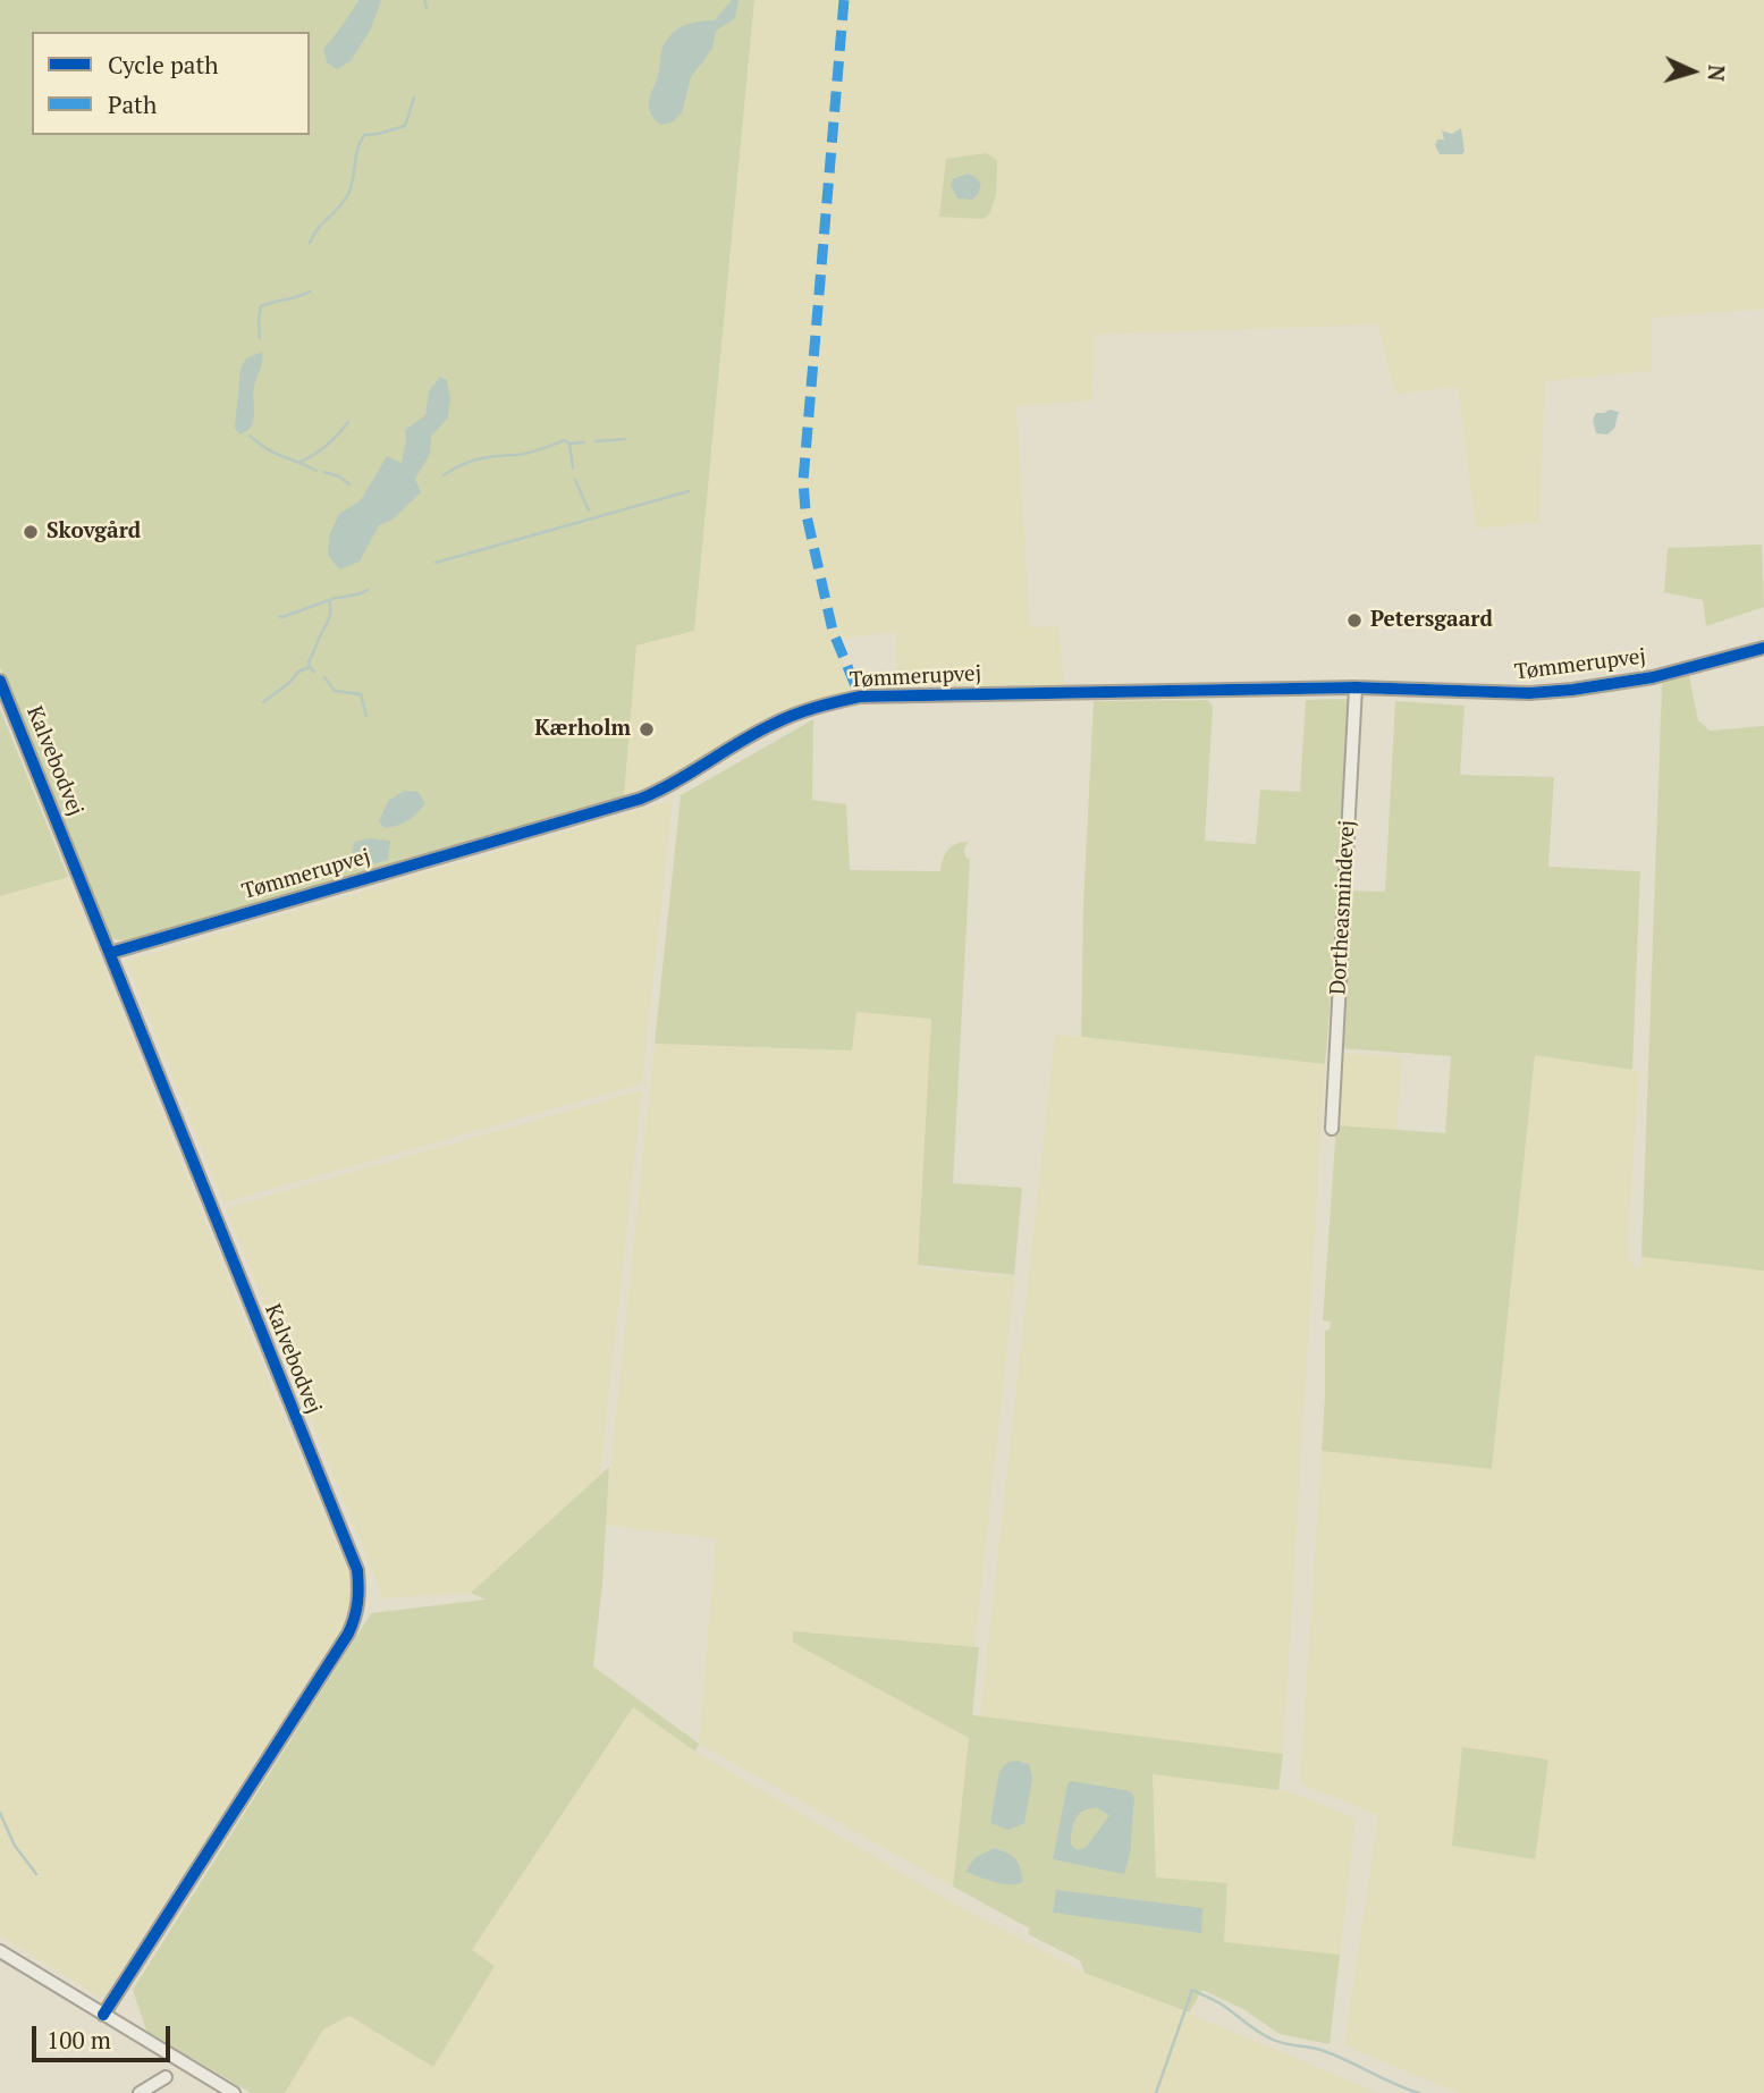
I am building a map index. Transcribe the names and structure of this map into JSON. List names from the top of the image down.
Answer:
{
  "streets": {
    "street": ["Tømmerupvej", "Kalvebodvej", "Dortheasmindevej"]
  },
  "crossings": [
    ["Tømmerupvej", "Kalvebodvej"],
    ["Tømmerupvej", "Dortheasmindevej"]
  ],
  "places": ["Skovgård", "Petersgaard", "Kærholm"],
  "legend": ["Cycle path", "Path"],
  "scale_bar": "100 m",
  "north": "right"
}
